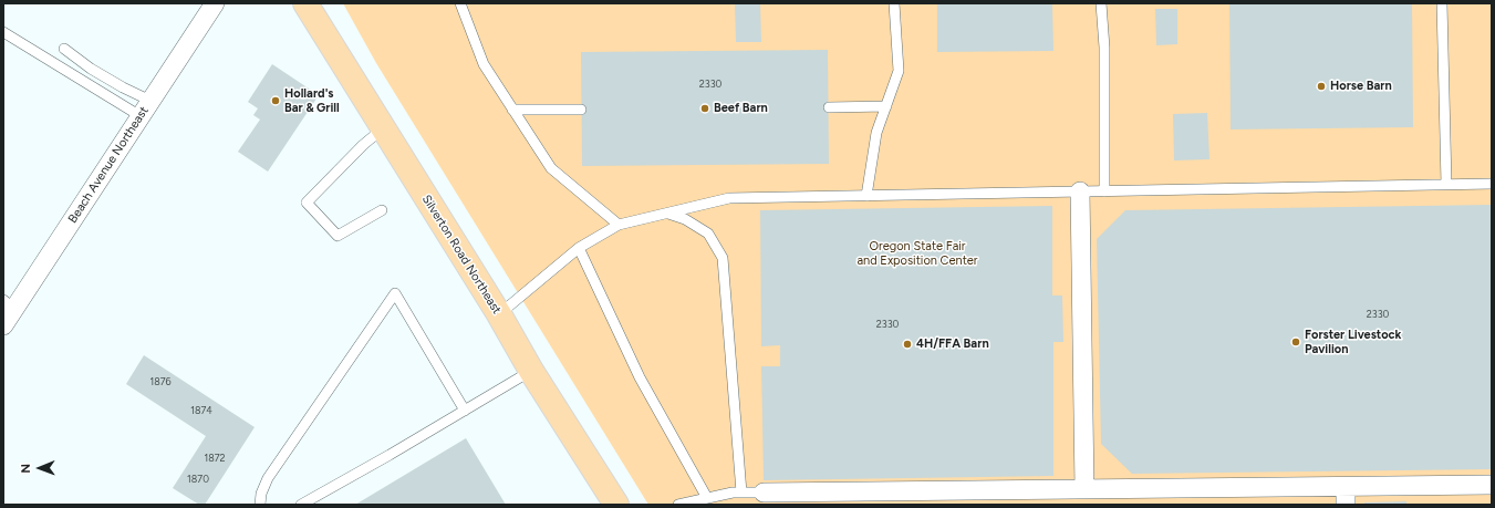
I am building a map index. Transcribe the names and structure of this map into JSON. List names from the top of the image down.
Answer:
{
  "streets": {
    "main road": ["Silverton Road Northeast"],
    "street": ["Beach Avenue Northeast"]
  },
  "parks": ["Oregon State Fair and Exposition Center"],
  "places": [
    "Horse Barn",
    "Hollard's Bar & Grill",
    "Beef Barn",
    "Forster Livestock Pavilion",
    "4H/FFA Barn"
  ],
  "house_numbers": [
    "2330",
    "2330",
    "2330",
    "1876",
    "1874",
    "1872",
    "1870"
  ],
  "north": "left"
}
